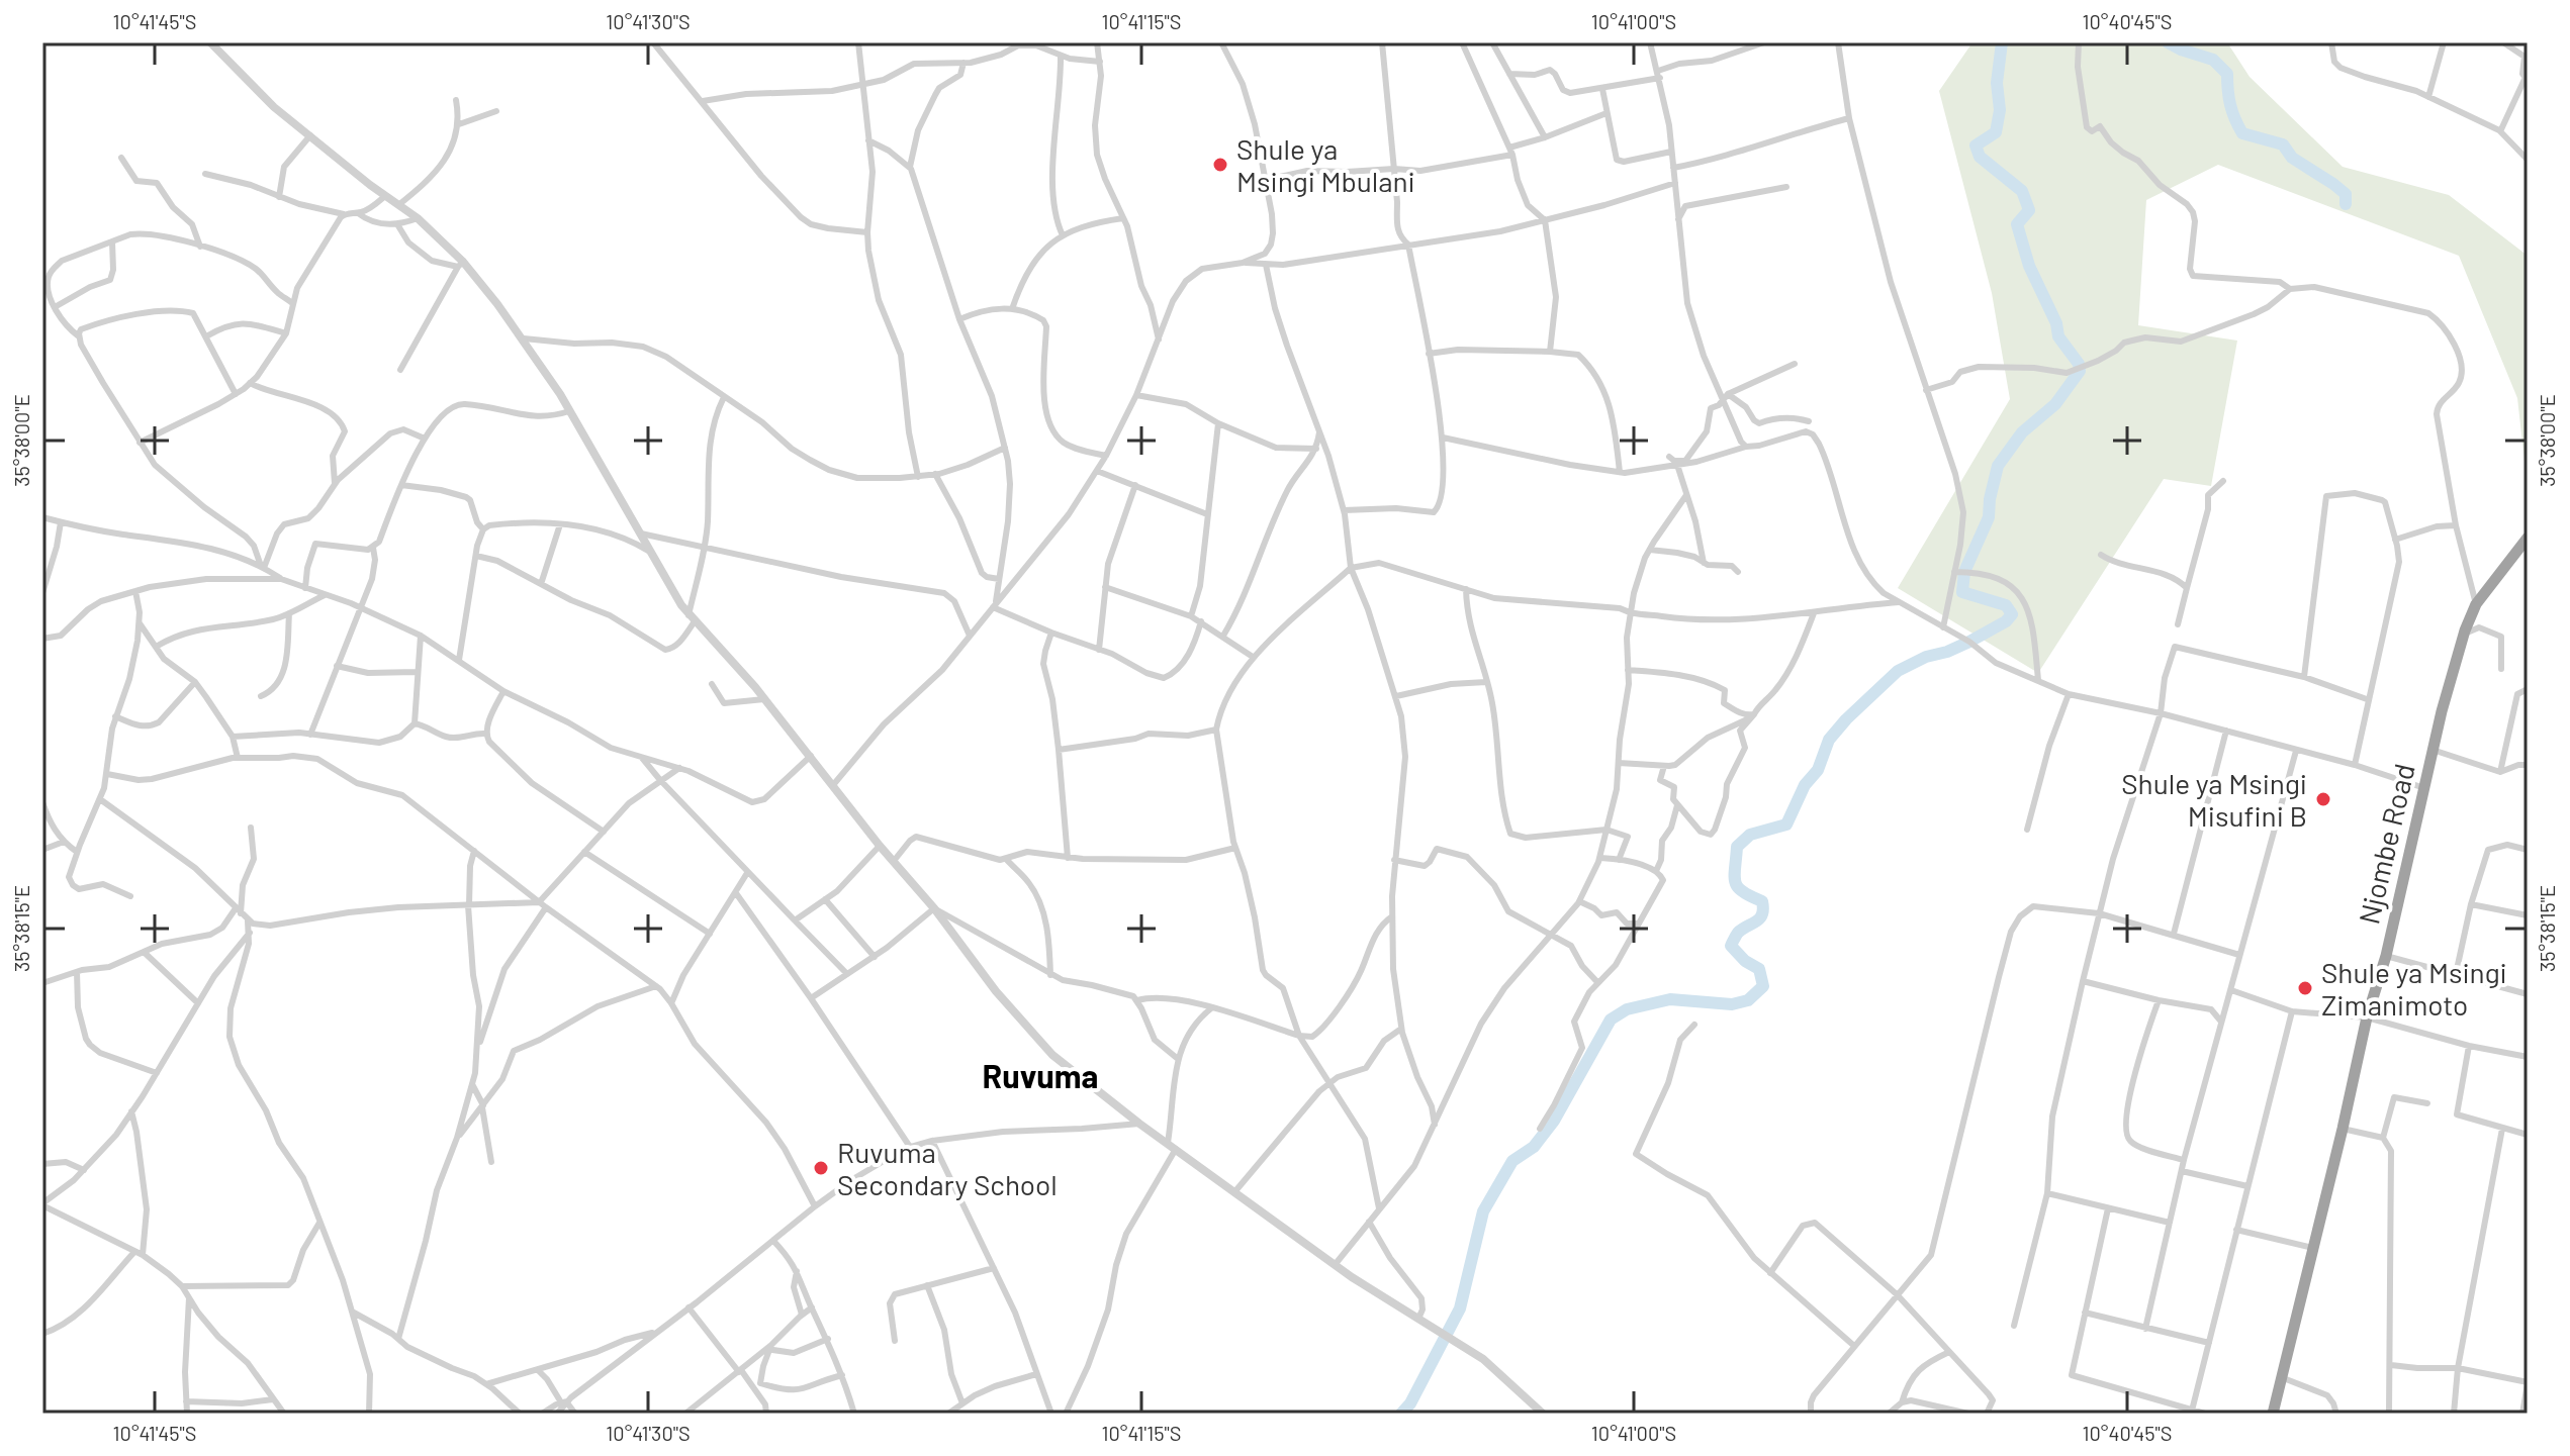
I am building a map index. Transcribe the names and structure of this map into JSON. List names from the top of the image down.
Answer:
{
  "streets": {
    "highway": ["Njombe Road"]
  },
  "districts": ["Ruvuma"],
  "places": [
    "Shule ya Msingi Mbulani",
    "Shule ya Msingi Misufini B",
    "Shule ya Msingi Zimanimoto",
    "Ruvuma Secondary School"
  ],
  "coordinates": [
    "10°41'45\"S",
    "10°41'30\"S",
    "10°41'15\"S",
    "10°41'00\"S",
    "10°40'45\"S",
    "35°38'00\"E",
    "35°38'15\"E"
  ]
}
